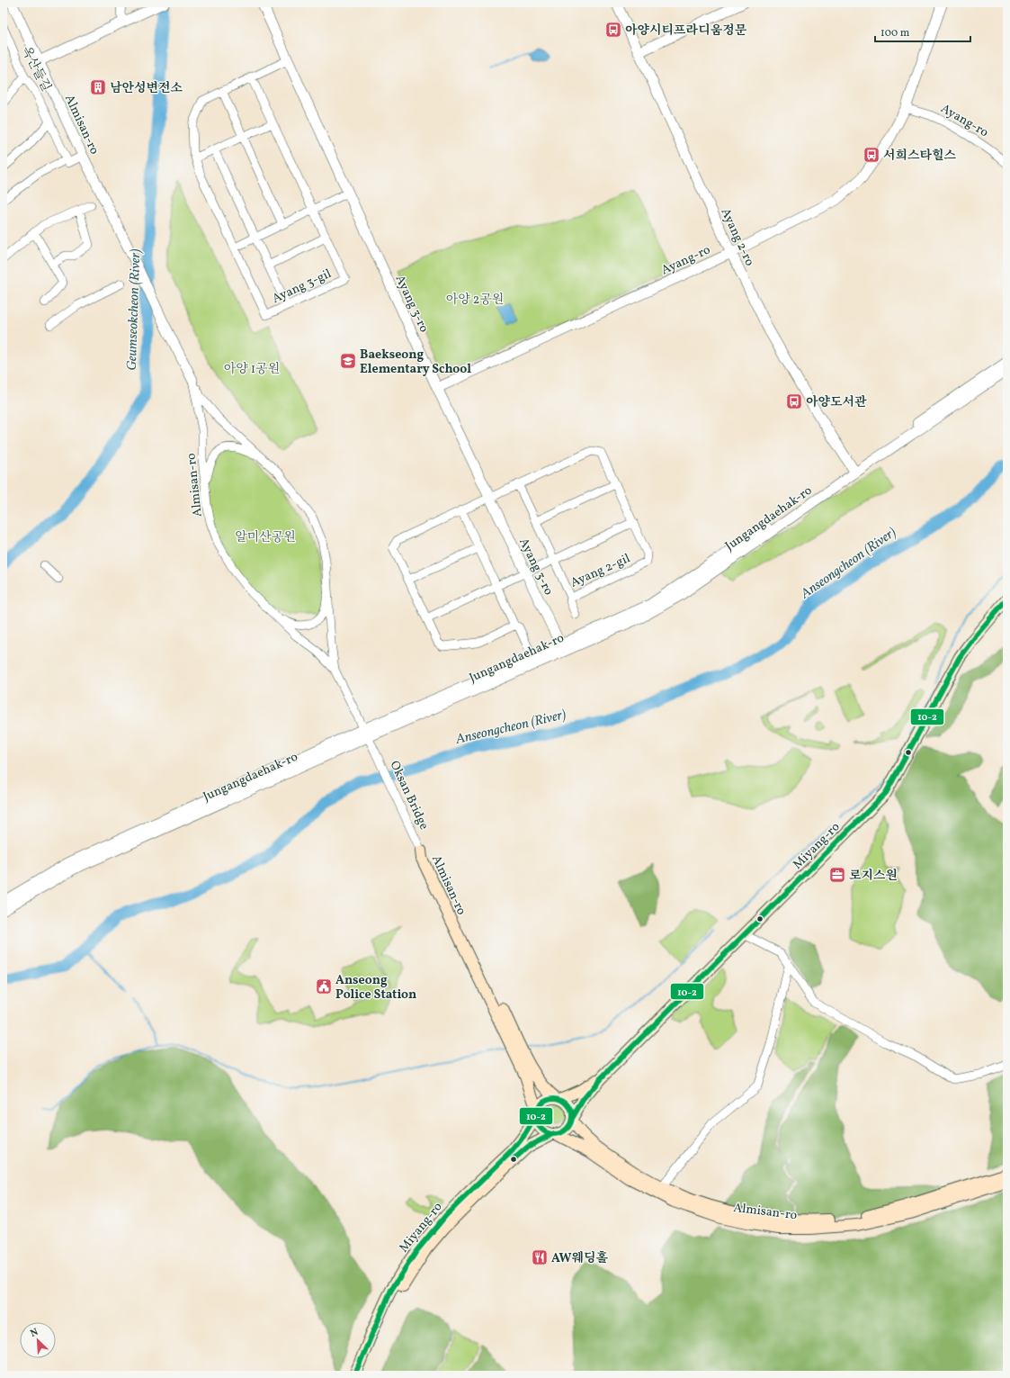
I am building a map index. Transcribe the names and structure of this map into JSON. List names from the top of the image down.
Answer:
{
  "streets": {
    "main road": ["Almisan-ro", "Miyang-ro"],
    "street": [
      "옥산들길",
      "Ayang-ro",
      "Ayang 2-ro",
      "Ayang 3-gil",
      "Ayang 3-ro",
      "Jungangdaehak-ro",
      "Ayang 2-gil",
      "Oksan Bridge"
    ]
  },
  "crossings": [
    ["Ayang-ro", "Ayang 2-ro"],
    ["Ayang-ro", "Ayang 3-ro"],
    ["Almisan-ro", "Jungangdaehak-ro"],
    ["Almisan-ro", "Oksan Bridge"],
    ["Almisan-ro", "Miyang-ro"],
    ["Ayang 2-ro", "Jungangdaehak-ro"],
    ["Ayang 3-gil", "Ayang 3-ro"],
    ["Ayang 3-ro", "Jungangdaehak-ro"],
    ["Ayang 3-ro", "Ayang 2-gil"]
  ],
  "water": ["Geumseokcheon (River)", "Anseongcheon (River)"],
  "parks": ["아양 2공원", "아양 1공원", "알미산공원"],
  "places": {
    "bus stop": ["아양시티프라디움정문", "서희스타힐스", "아양도서관"],
    "building": ["남안성변전소"],
    "school or university": ["Baekseong Elementary School"],
    "office": ["로지스원"],
    "public building": ["Anseong Police Station"],
    "restaurant": ["AW웨딩홀"]
  },
  "lines": ["transit line 10-2"],
  "scale_bar": "100 m",
  "north": "top left"
}
